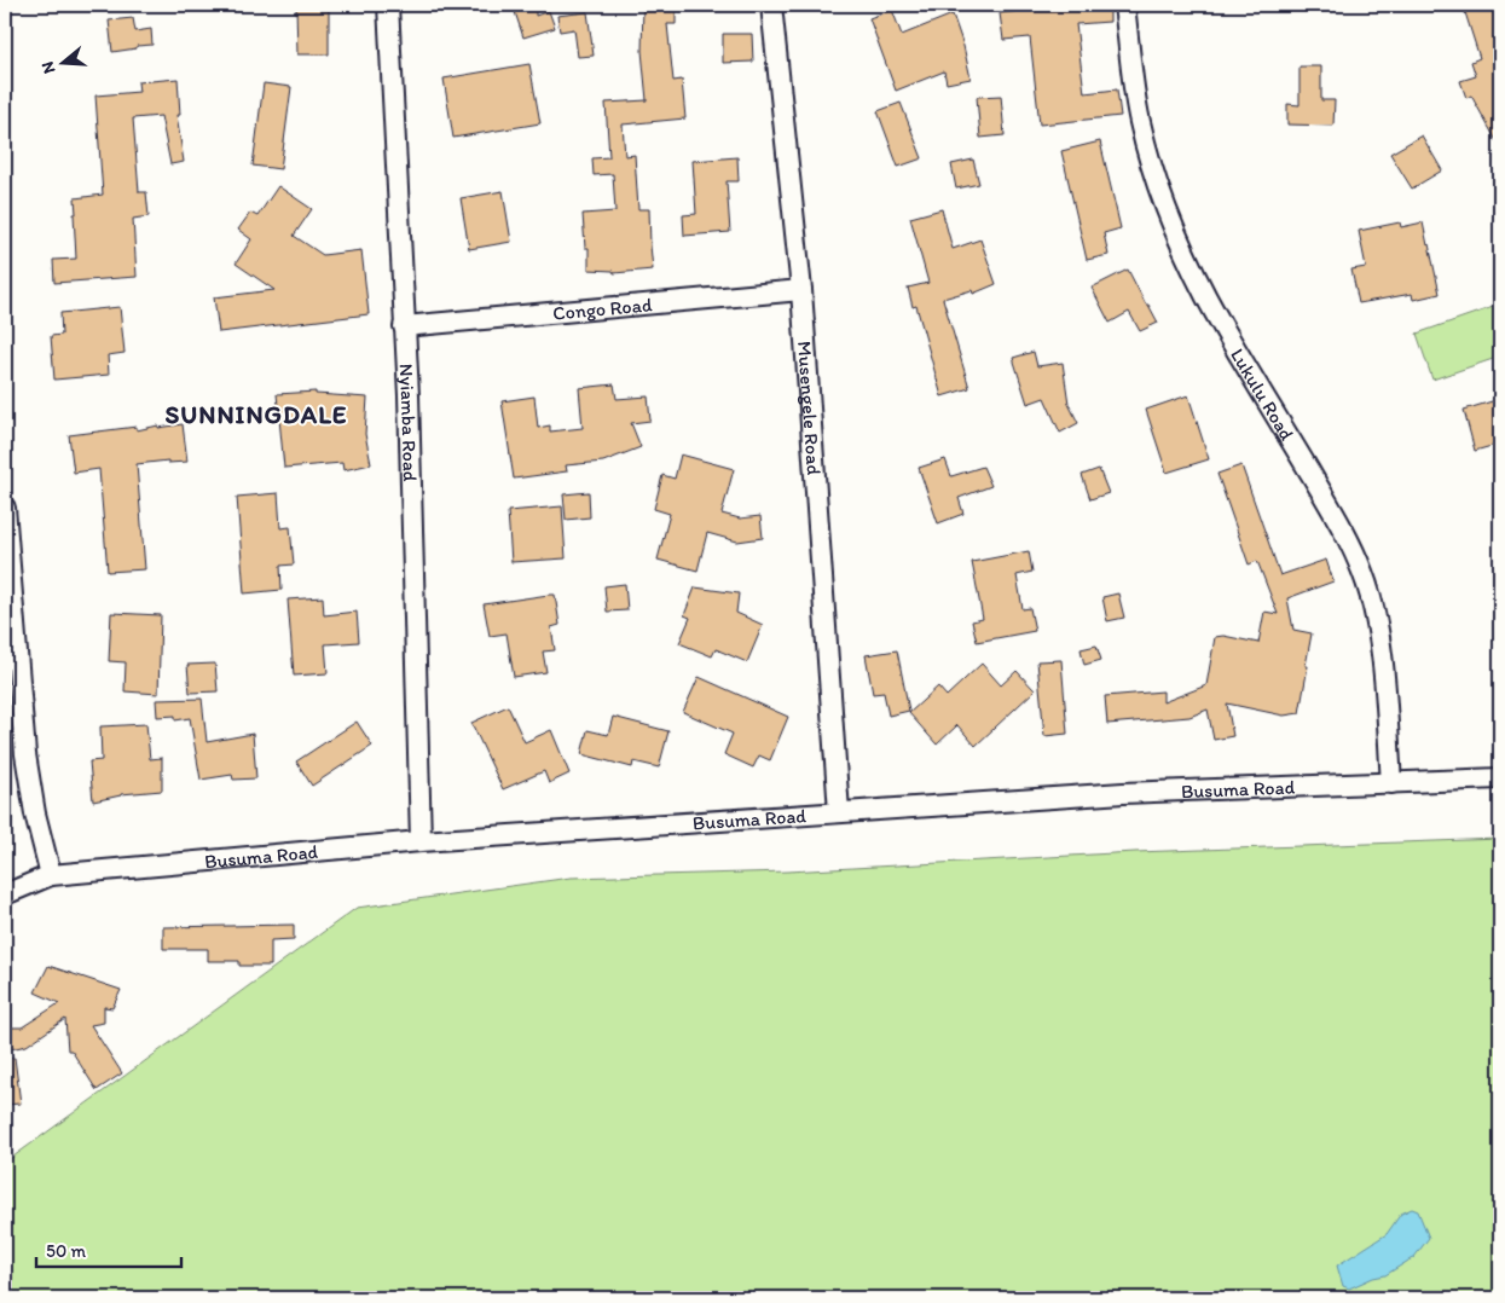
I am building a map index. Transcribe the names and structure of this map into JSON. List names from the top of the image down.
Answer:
{
  "streets": {
    "street": [
      "Congo Road",
      "Lukulu Road",
      "Musengele Road",
      "Nyiamba Road",
      "Busuma Road"
    ]
  },
  "crossings": [
    ["Congo Road", "Musengele Road"],
    ["Congo Road", "Nyiamba Road"],
    ["Lukulu Road", "Busuma Road"],
    ["Musengele Road", "Busuma Road"],
    ["Nyiamba Road", "Busuma Road"]
  ],
  "districts": ["SUNNINGDALE"],
  "scale_bar": "50 m",
  "north": "left"
}
